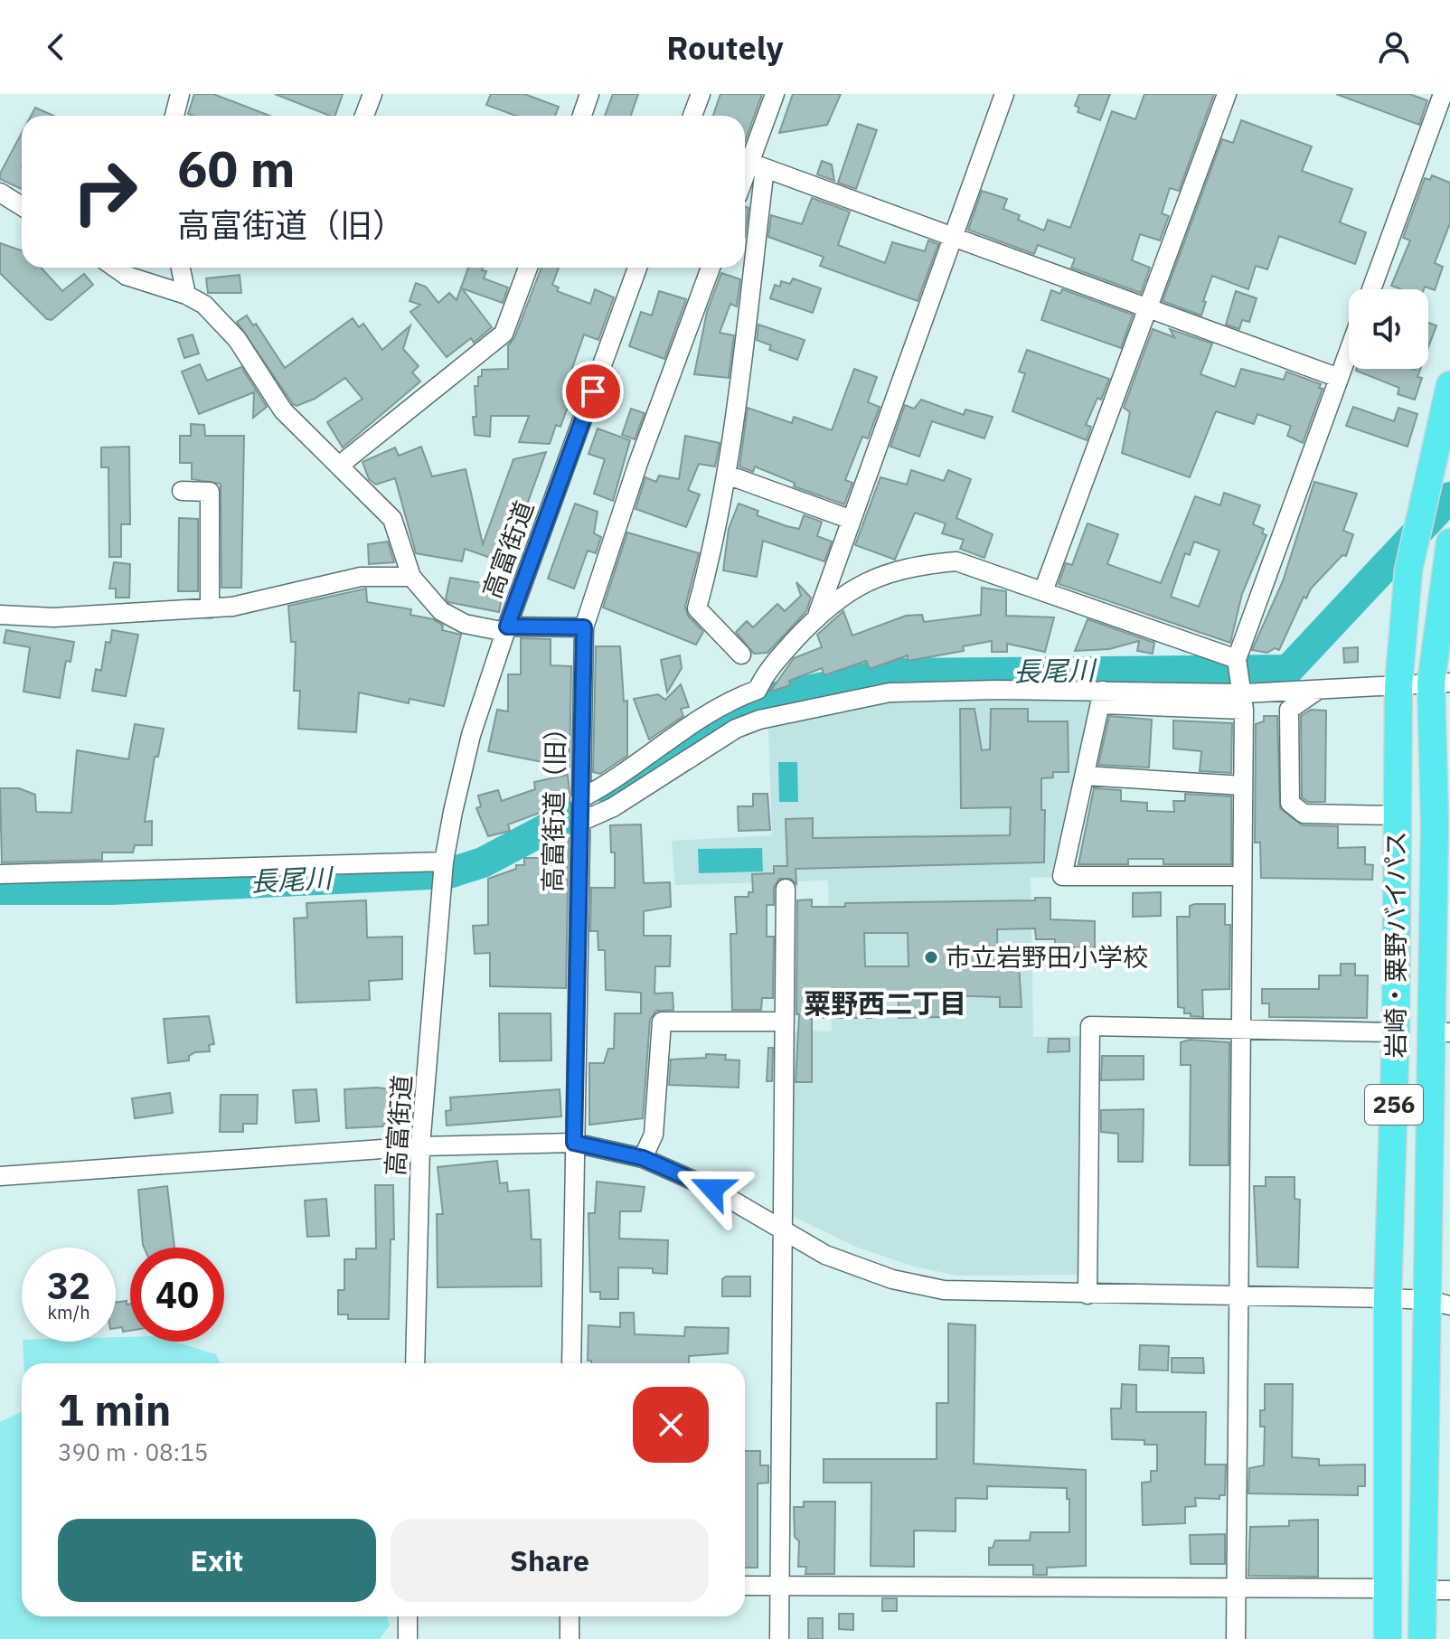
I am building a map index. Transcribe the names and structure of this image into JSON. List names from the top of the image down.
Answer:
{
  "streets": {
    "highway": ["岩崎・粟野バイパス", "256"],
    "street": ["高富街道", "高富街道（旧）"]
  },
  "districts": ["粟野西二丁目"],
  "water": ["長尾川"],
  "places": ["市立岩野田小学校"],
  "page": {
    "header": "Routely",
    "turn": ["60 m", "高富街道（旧）"],
    "speed": "32 km/h",
    "limit": "40",
    "heading": ["1 min", "390 m · 08:15"],
    "buttons": ["Exit", "Share"]
  }
}
